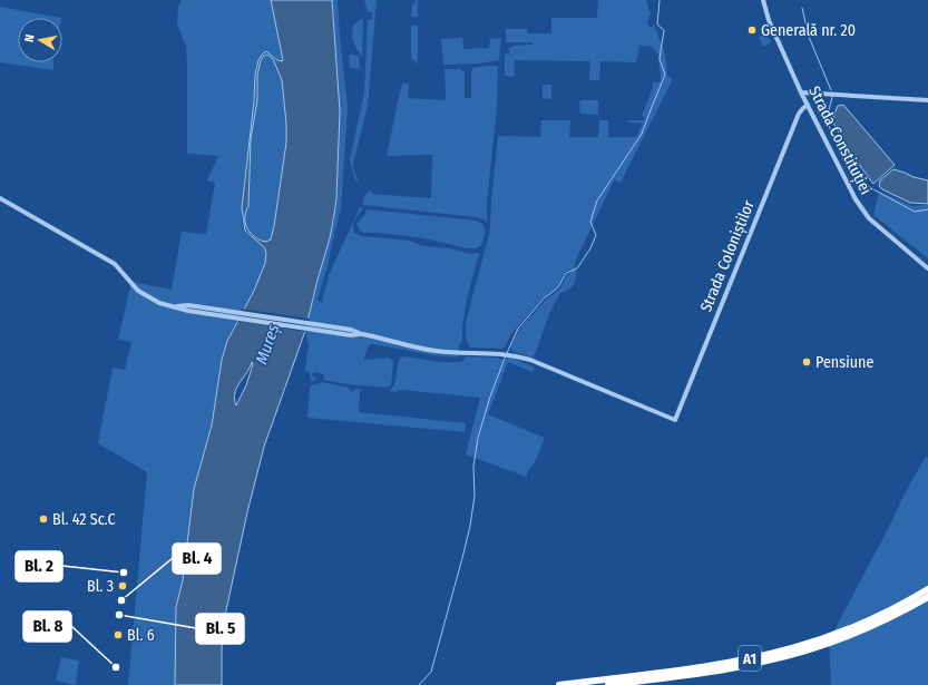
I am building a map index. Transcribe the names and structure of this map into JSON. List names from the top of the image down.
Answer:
{
  "streets": {
    "highway": ["A1"],
    "street": ["Strada Constituției", "Strada Coloniștilor"]
  },
  "crossings": [
    ["Strada Constituției", "Strada Coloniștilor"]
  ],
  "water": ["Mureș"],
  "places": [
    "Generală nr. 20",
    "Pensiune",
    "Bl. 42 Sc.C",
    "Bl. 2",
    "Bl. 3",
    "Bl. 4",
    "Bl. 5",
    "Bl. 6",
    "Bl. 8"
  ],
  "north": "left"
}
